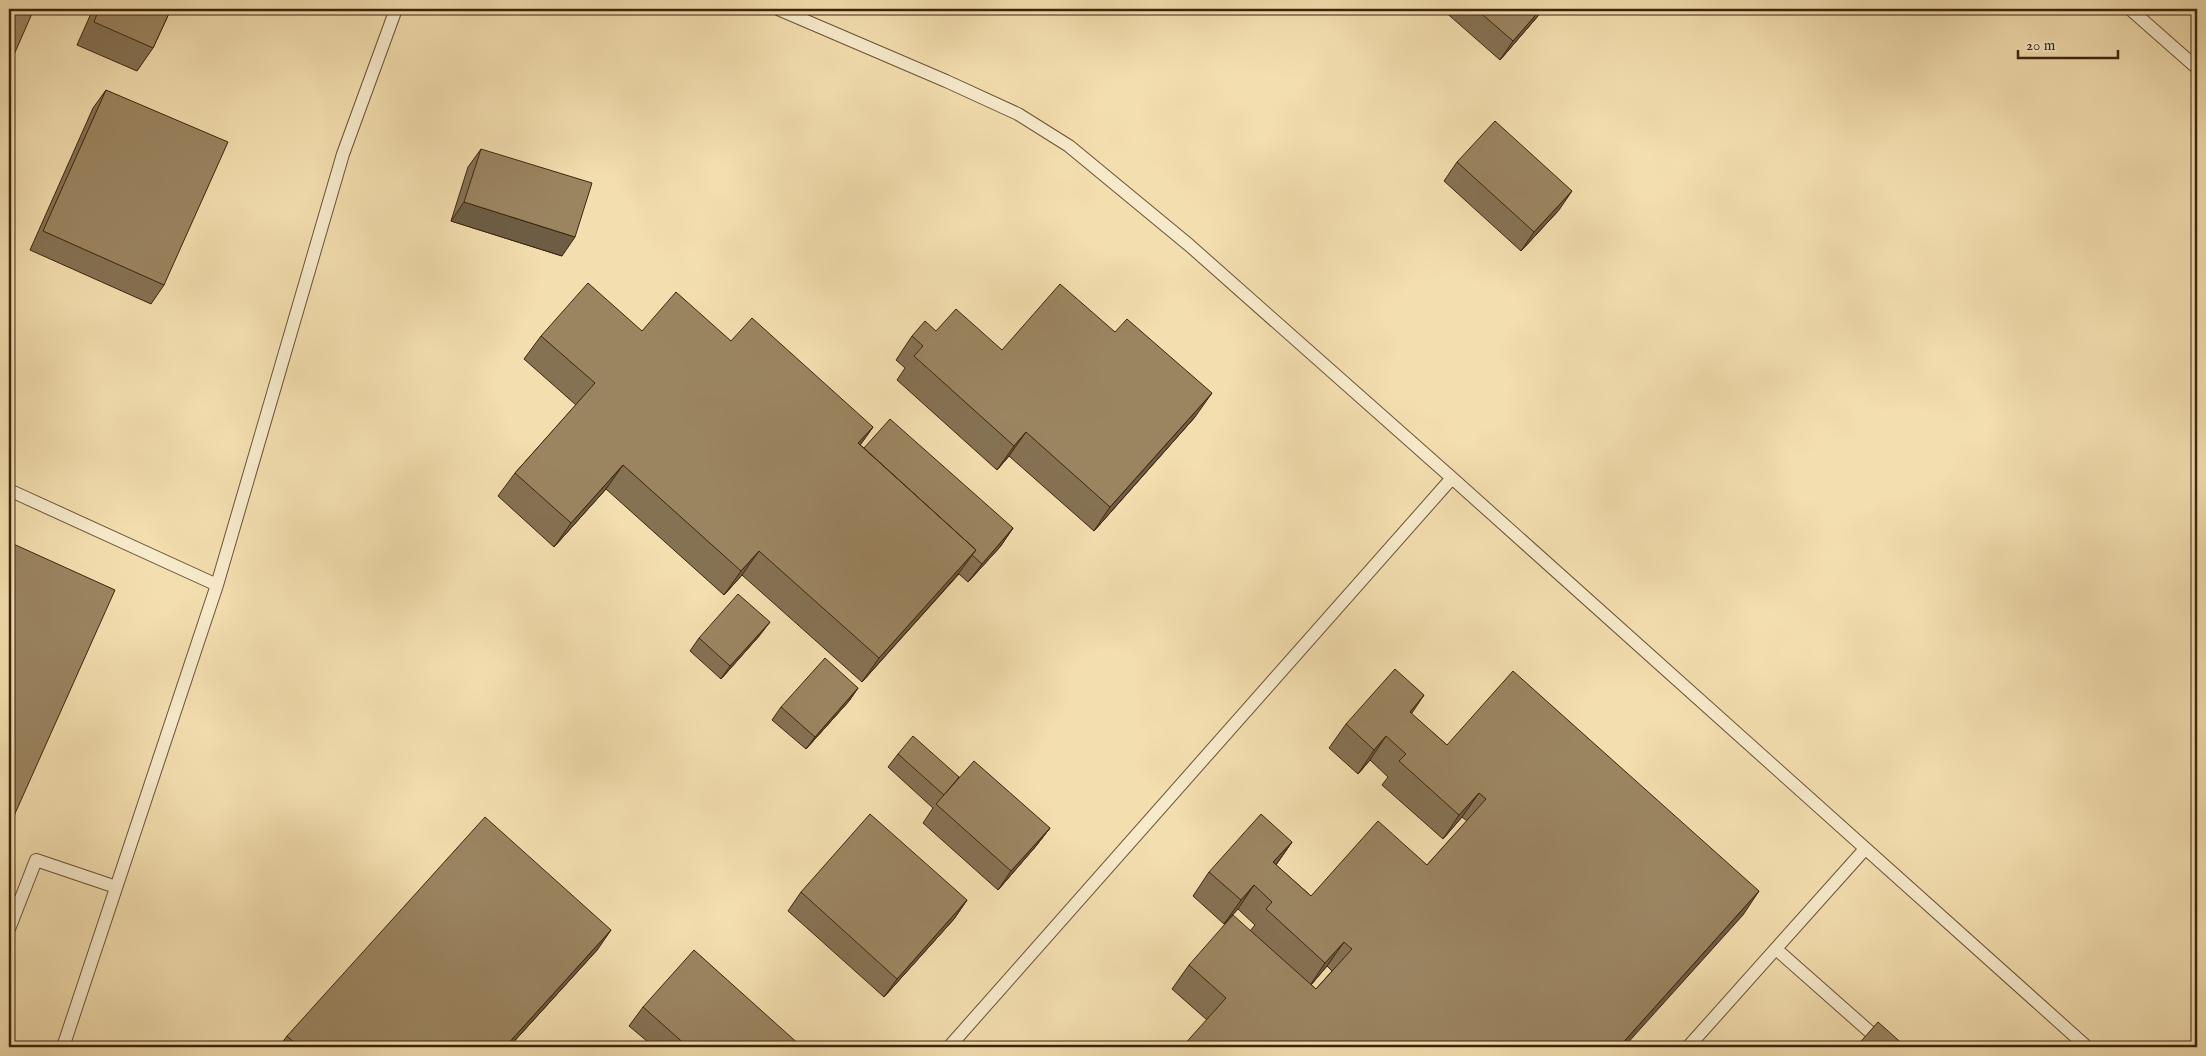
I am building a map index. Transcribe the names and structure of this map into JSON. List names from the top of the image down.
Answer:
{
  "scale_bar": "20 m"
}
